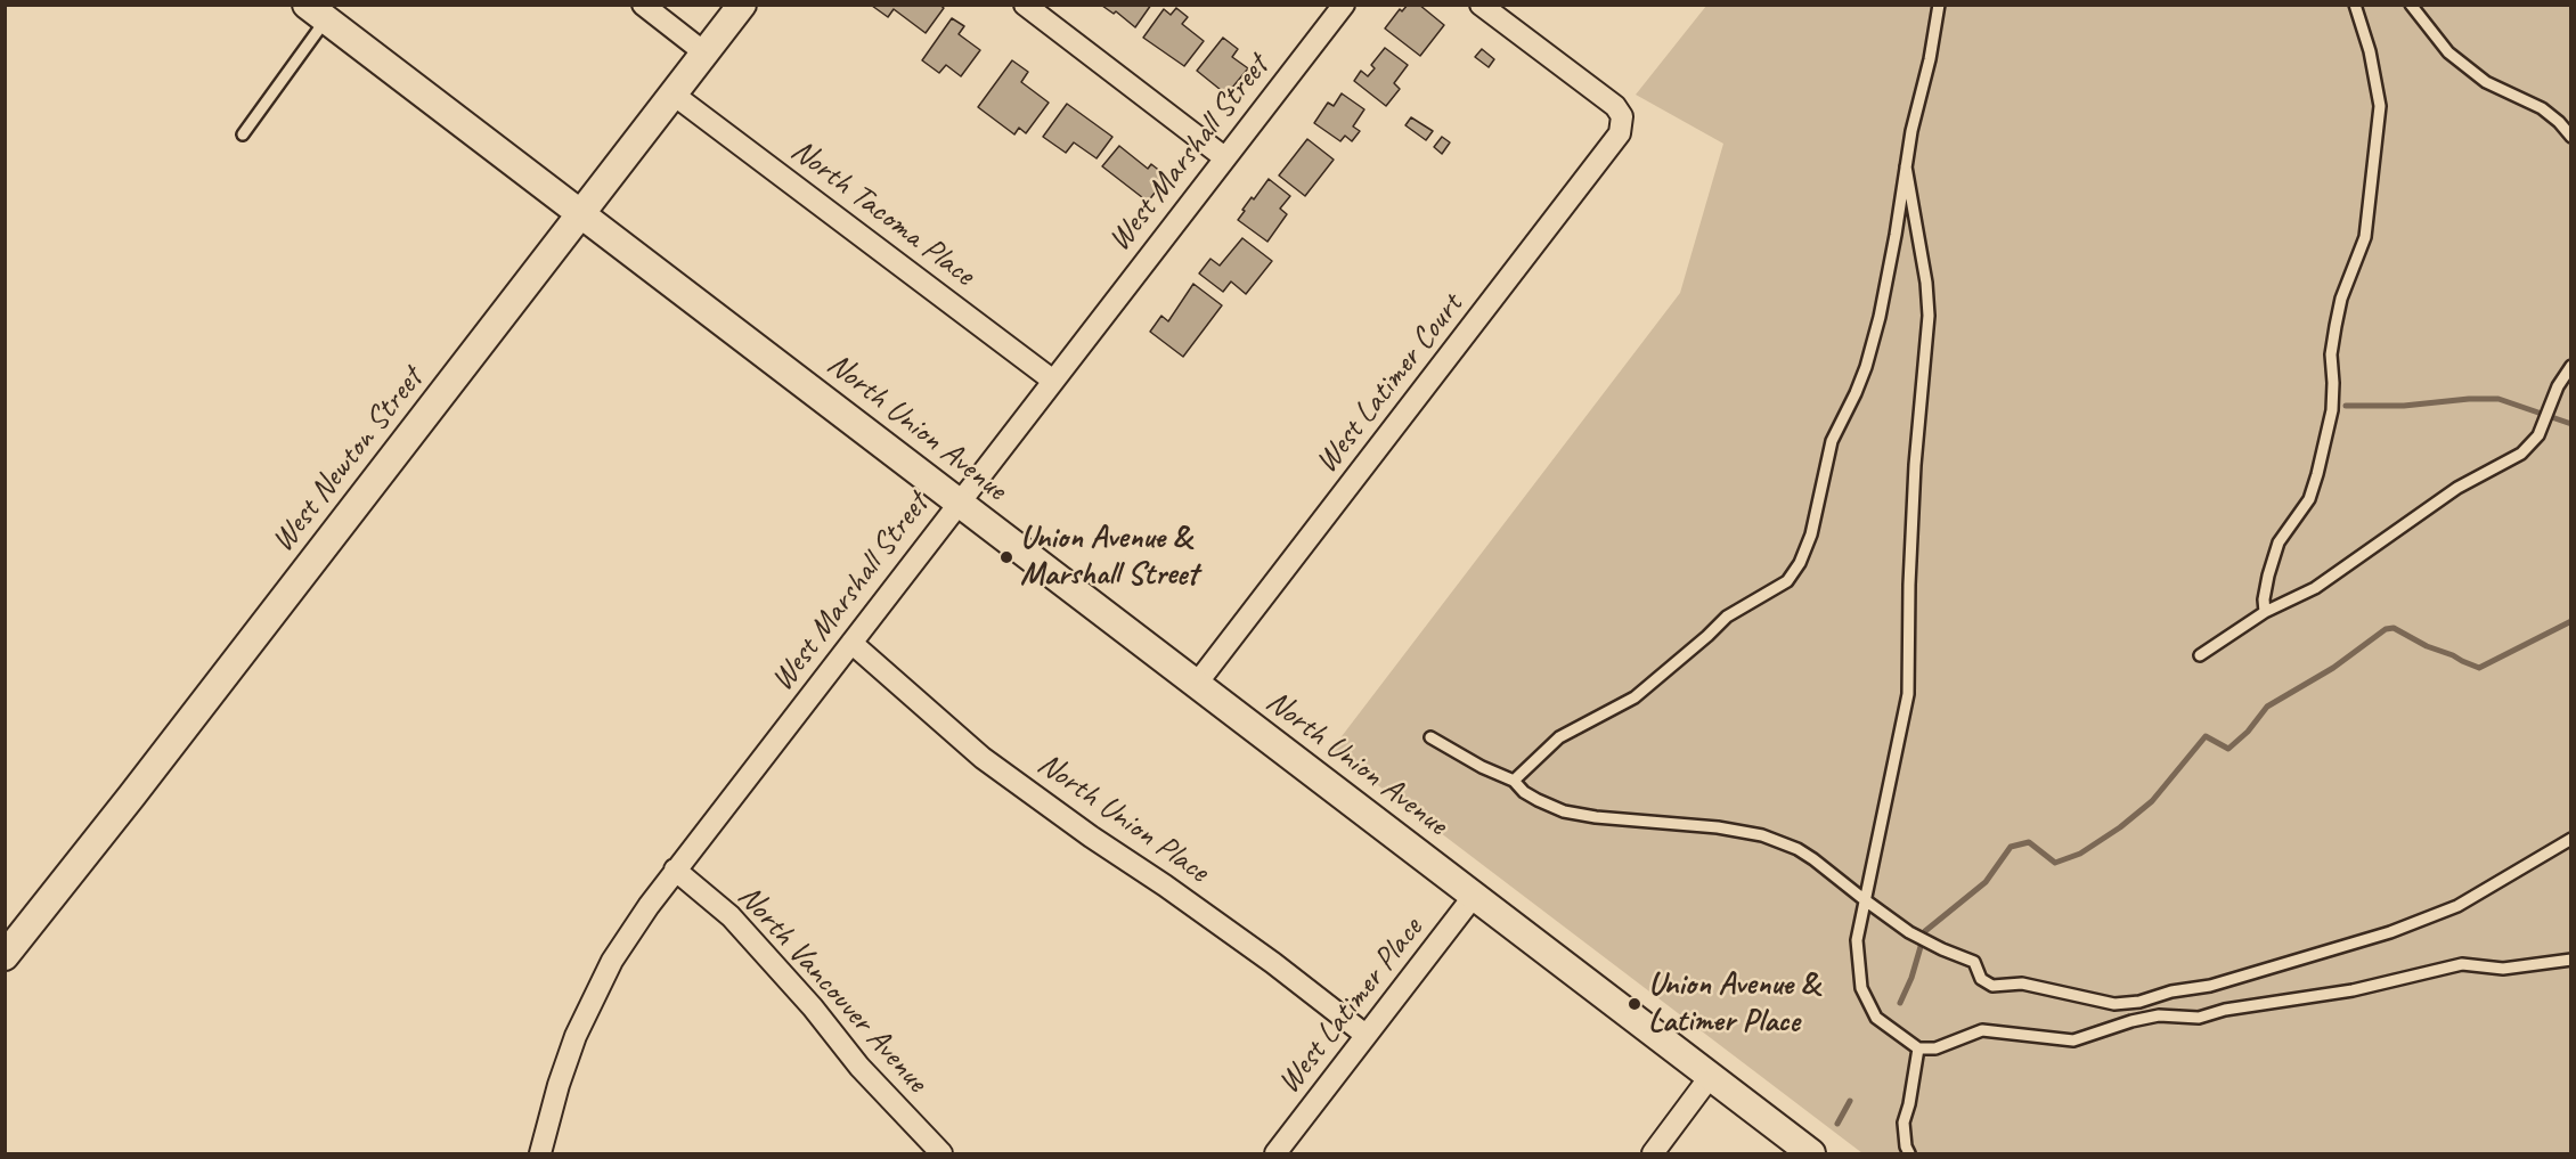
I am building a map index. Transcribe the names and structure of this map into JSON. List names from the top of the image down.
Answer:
{
  "streets": {
    "street": [
      "West Marshall Street",
      "North Tacoma Place",
      "West Latimer Court",
      "North Union Avenue",
      "West Newton Street",
      "North Union Place",
      "North Vancouver Avenue",
      "West Latimer Place"
    ]
  },
  "crossings": [
    ["West Marshall Street", "North Tacoma Place"],
    ["West Marshall Street", "North Union Avenue"],
    ["West Marshall Street", "North Union Place"],
    ["West Marshall Street", "North Vancouver Avenue"],
    ["North Tacoma Place", "West Newton Street"],
    ["West Latimer Court", "North Union Avenue"],
    ["North Union Avenue", "West Newton Street"],
    ["North Union Avenue", "West Latimer Place"],
    ["North Union Place", "West Latimer Place"]
  ],
  "places": ["Union Avenue & Marshall Street", "Union Avenue & Latimer Place"]
}
